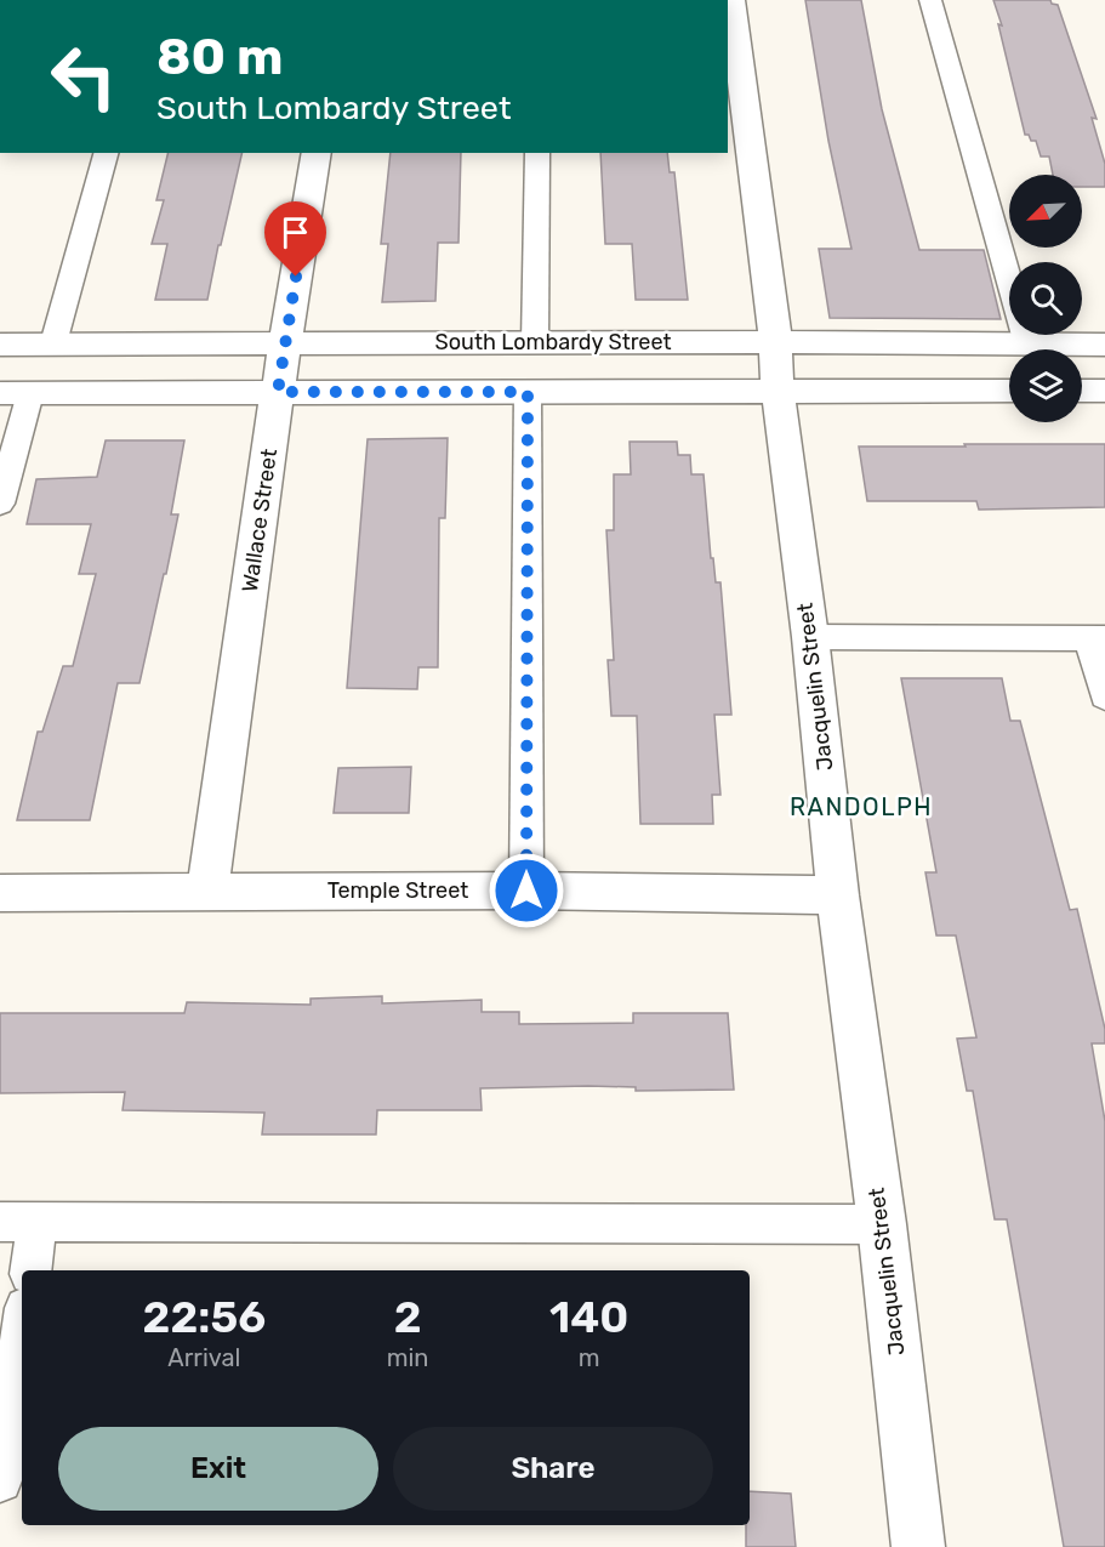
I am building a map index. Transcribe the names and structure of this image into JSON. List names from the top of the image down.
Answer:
{
  "streets": {
    "street": [
      "South Lombardy Street",
      "Wallace Street",
      "Jacquelin Street",
      "Temple Street"
    ]
  },
  "crossings": [
    ["South Lombardy Street", "Wallace Street"],
    ["South Lombardy Street", "Jacquelin Street"],
    ["Wallace Street", "Temple Street"],
    ["Jacquelin Street", "Temple Street"]
  ],
  "districts": ["RANDOLPH"],
  "north": "bottom left",
  "page": {
    "turn": ["80 m", "South Lombardy Street"],
    "eta": [
      "22:56",
      "Arrival",
      "2",
      "min",
      "140",
      "m"
    ],
    "buttons": ["Exit", "Share"]
  }
}
